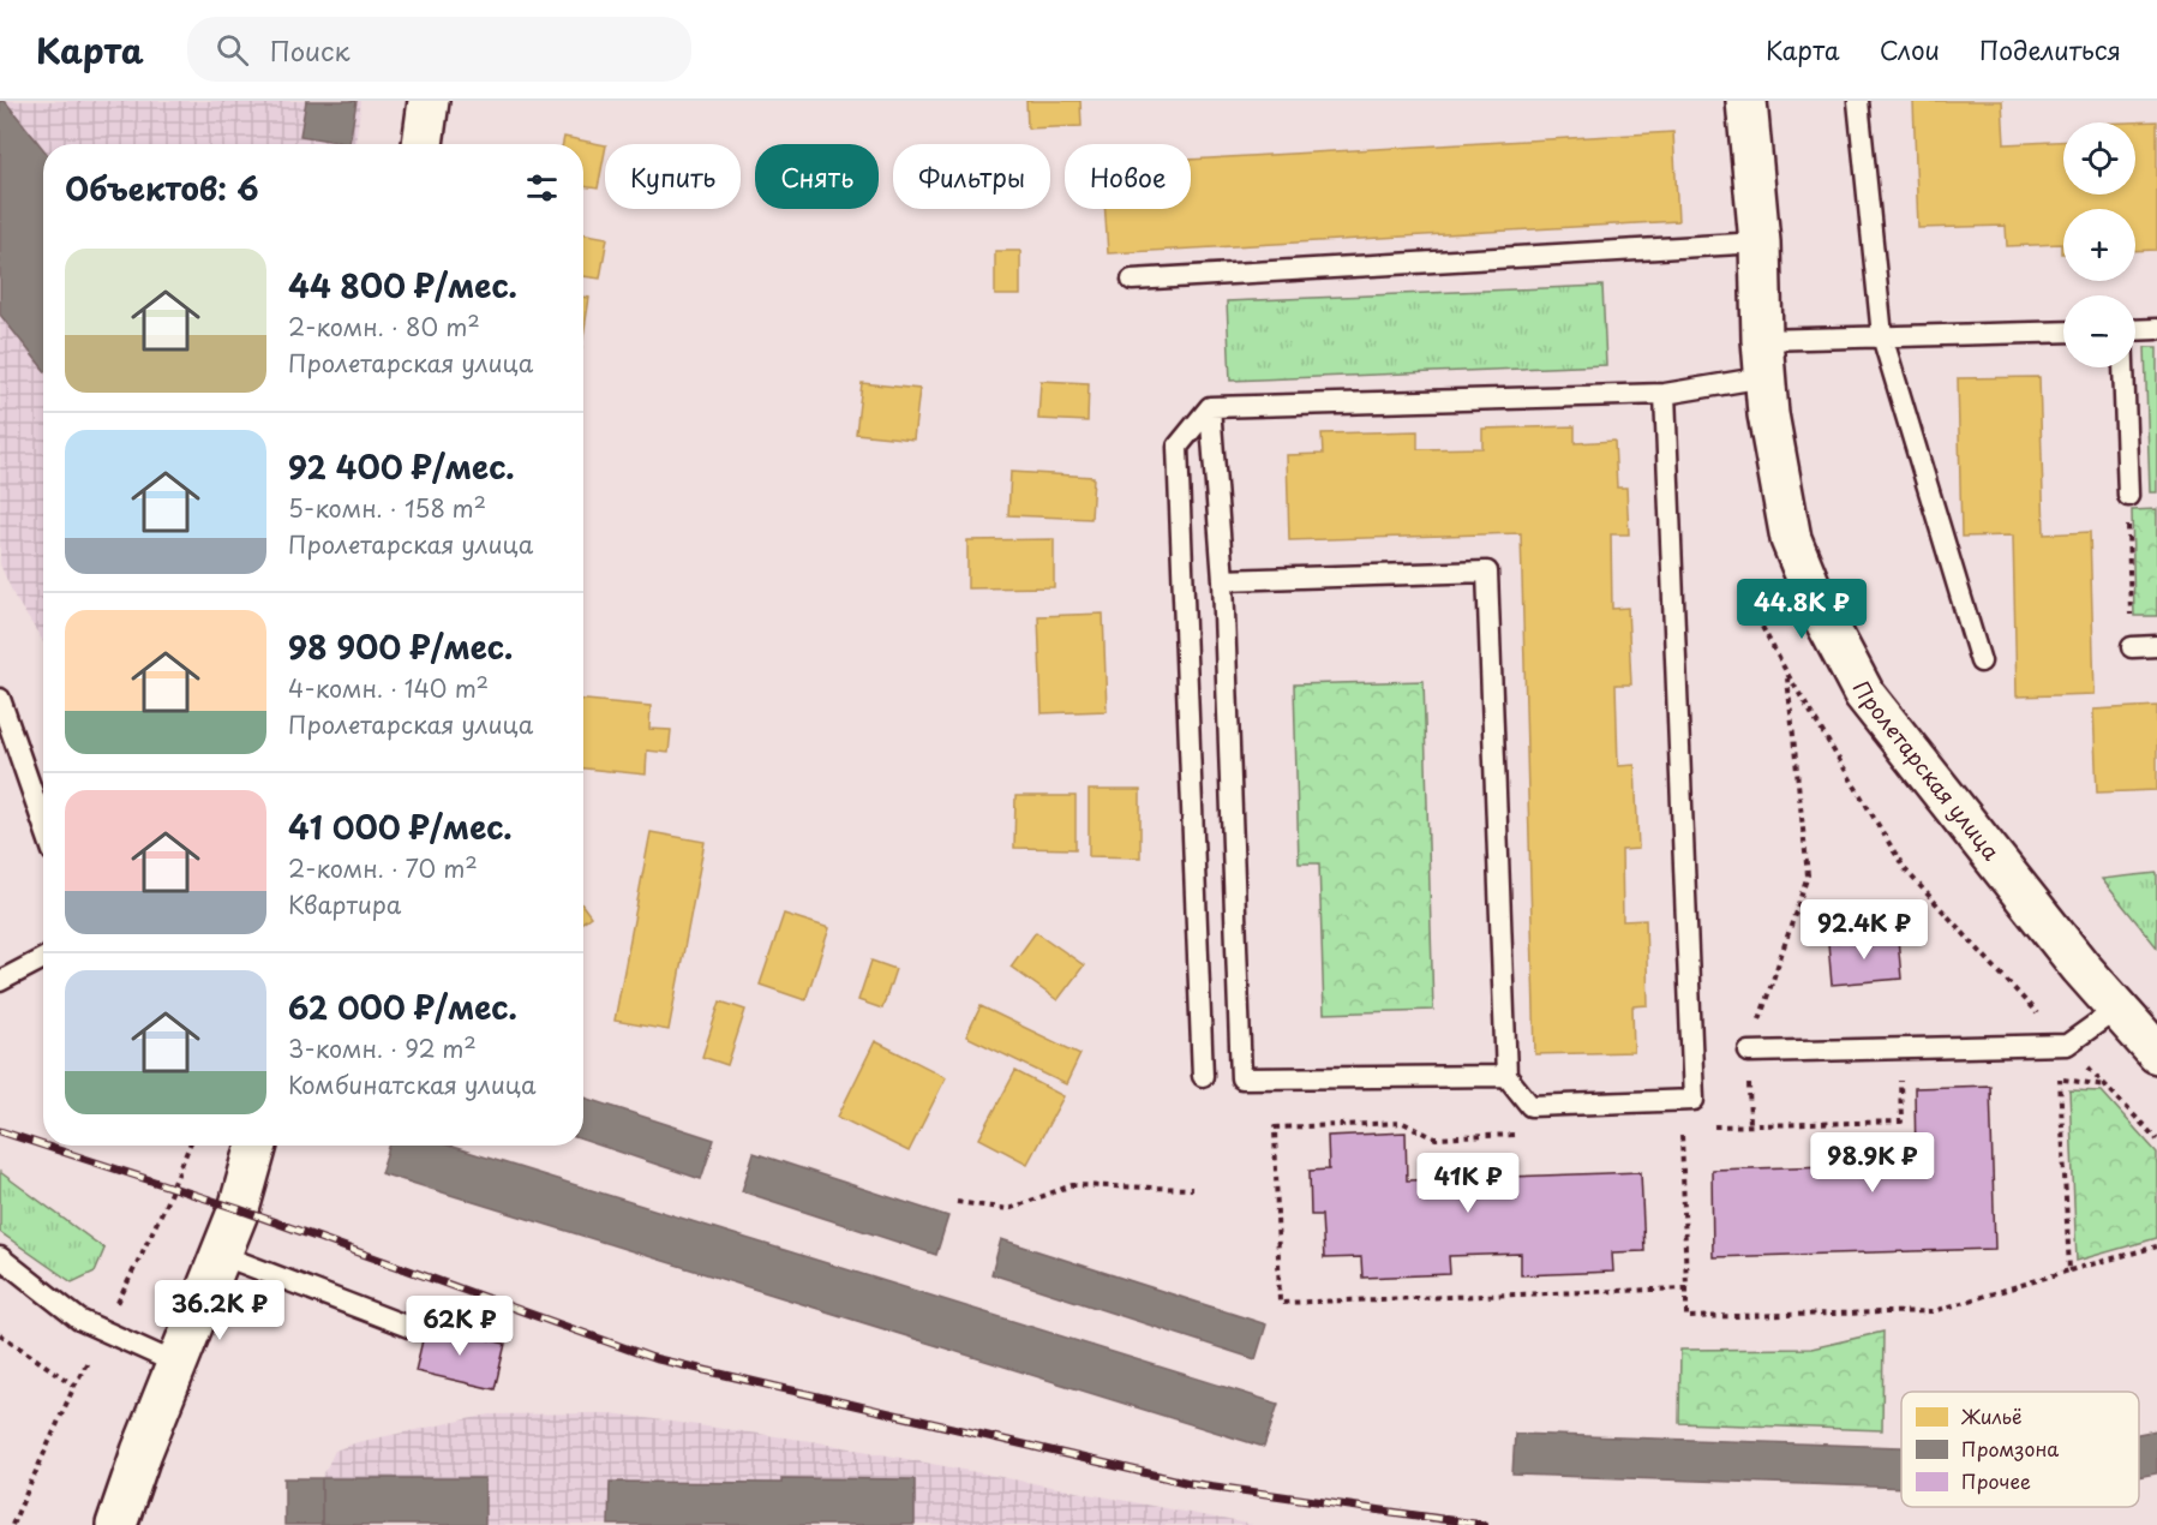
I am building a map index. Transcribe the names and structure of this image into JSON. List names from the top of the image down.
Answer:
{
  "streets": {
    "street": ["Пролетарская улица"]
  },
  "legend": ["Жильё", "Промзона", "Прочее"],
  "page": {
    "header": "Карта",
    "search": "Поиск",
    "nav": ["Карта", "Слои", "Поделиться"],
    "map_buttons": ["+", "−"],
    "chip": [
      "Купить",
      "Снять",
      "Фильтры",
      "Новое"
    ],
    "heading": "Объектов: 6",
    "list": [
      {
        "name": "44 800 ₽/мес.",
        "note": "2-комн. · 80 m² · Пролетарская улица"
      },
      {
        "name": "92 400 ₽/мес.",
        "note": "5-комн. · 158 m² · Пролетарская улица"
      },
      {
        "name": "98 900 ₽/мес.",
        "note": "4-комн. · 140 m² · Пролетарская улица"
      },
      {
        "name": "41 000 ₽/мес.",
        "note": "2-комн. · 70 m² · Квартира"
      },
      {
        "name": "62 000 ₽/мес.",
        "note": "3-комн. · 92 m² · Комбинатская улица"
      }
    ],
    "price": [
      "44.8K ₽",
      "92.4K ₽",
      "98.9K ₽",
      "41K ₽",
      "36.2K ₽",
      "62K ₽"
    ]
  }
}
